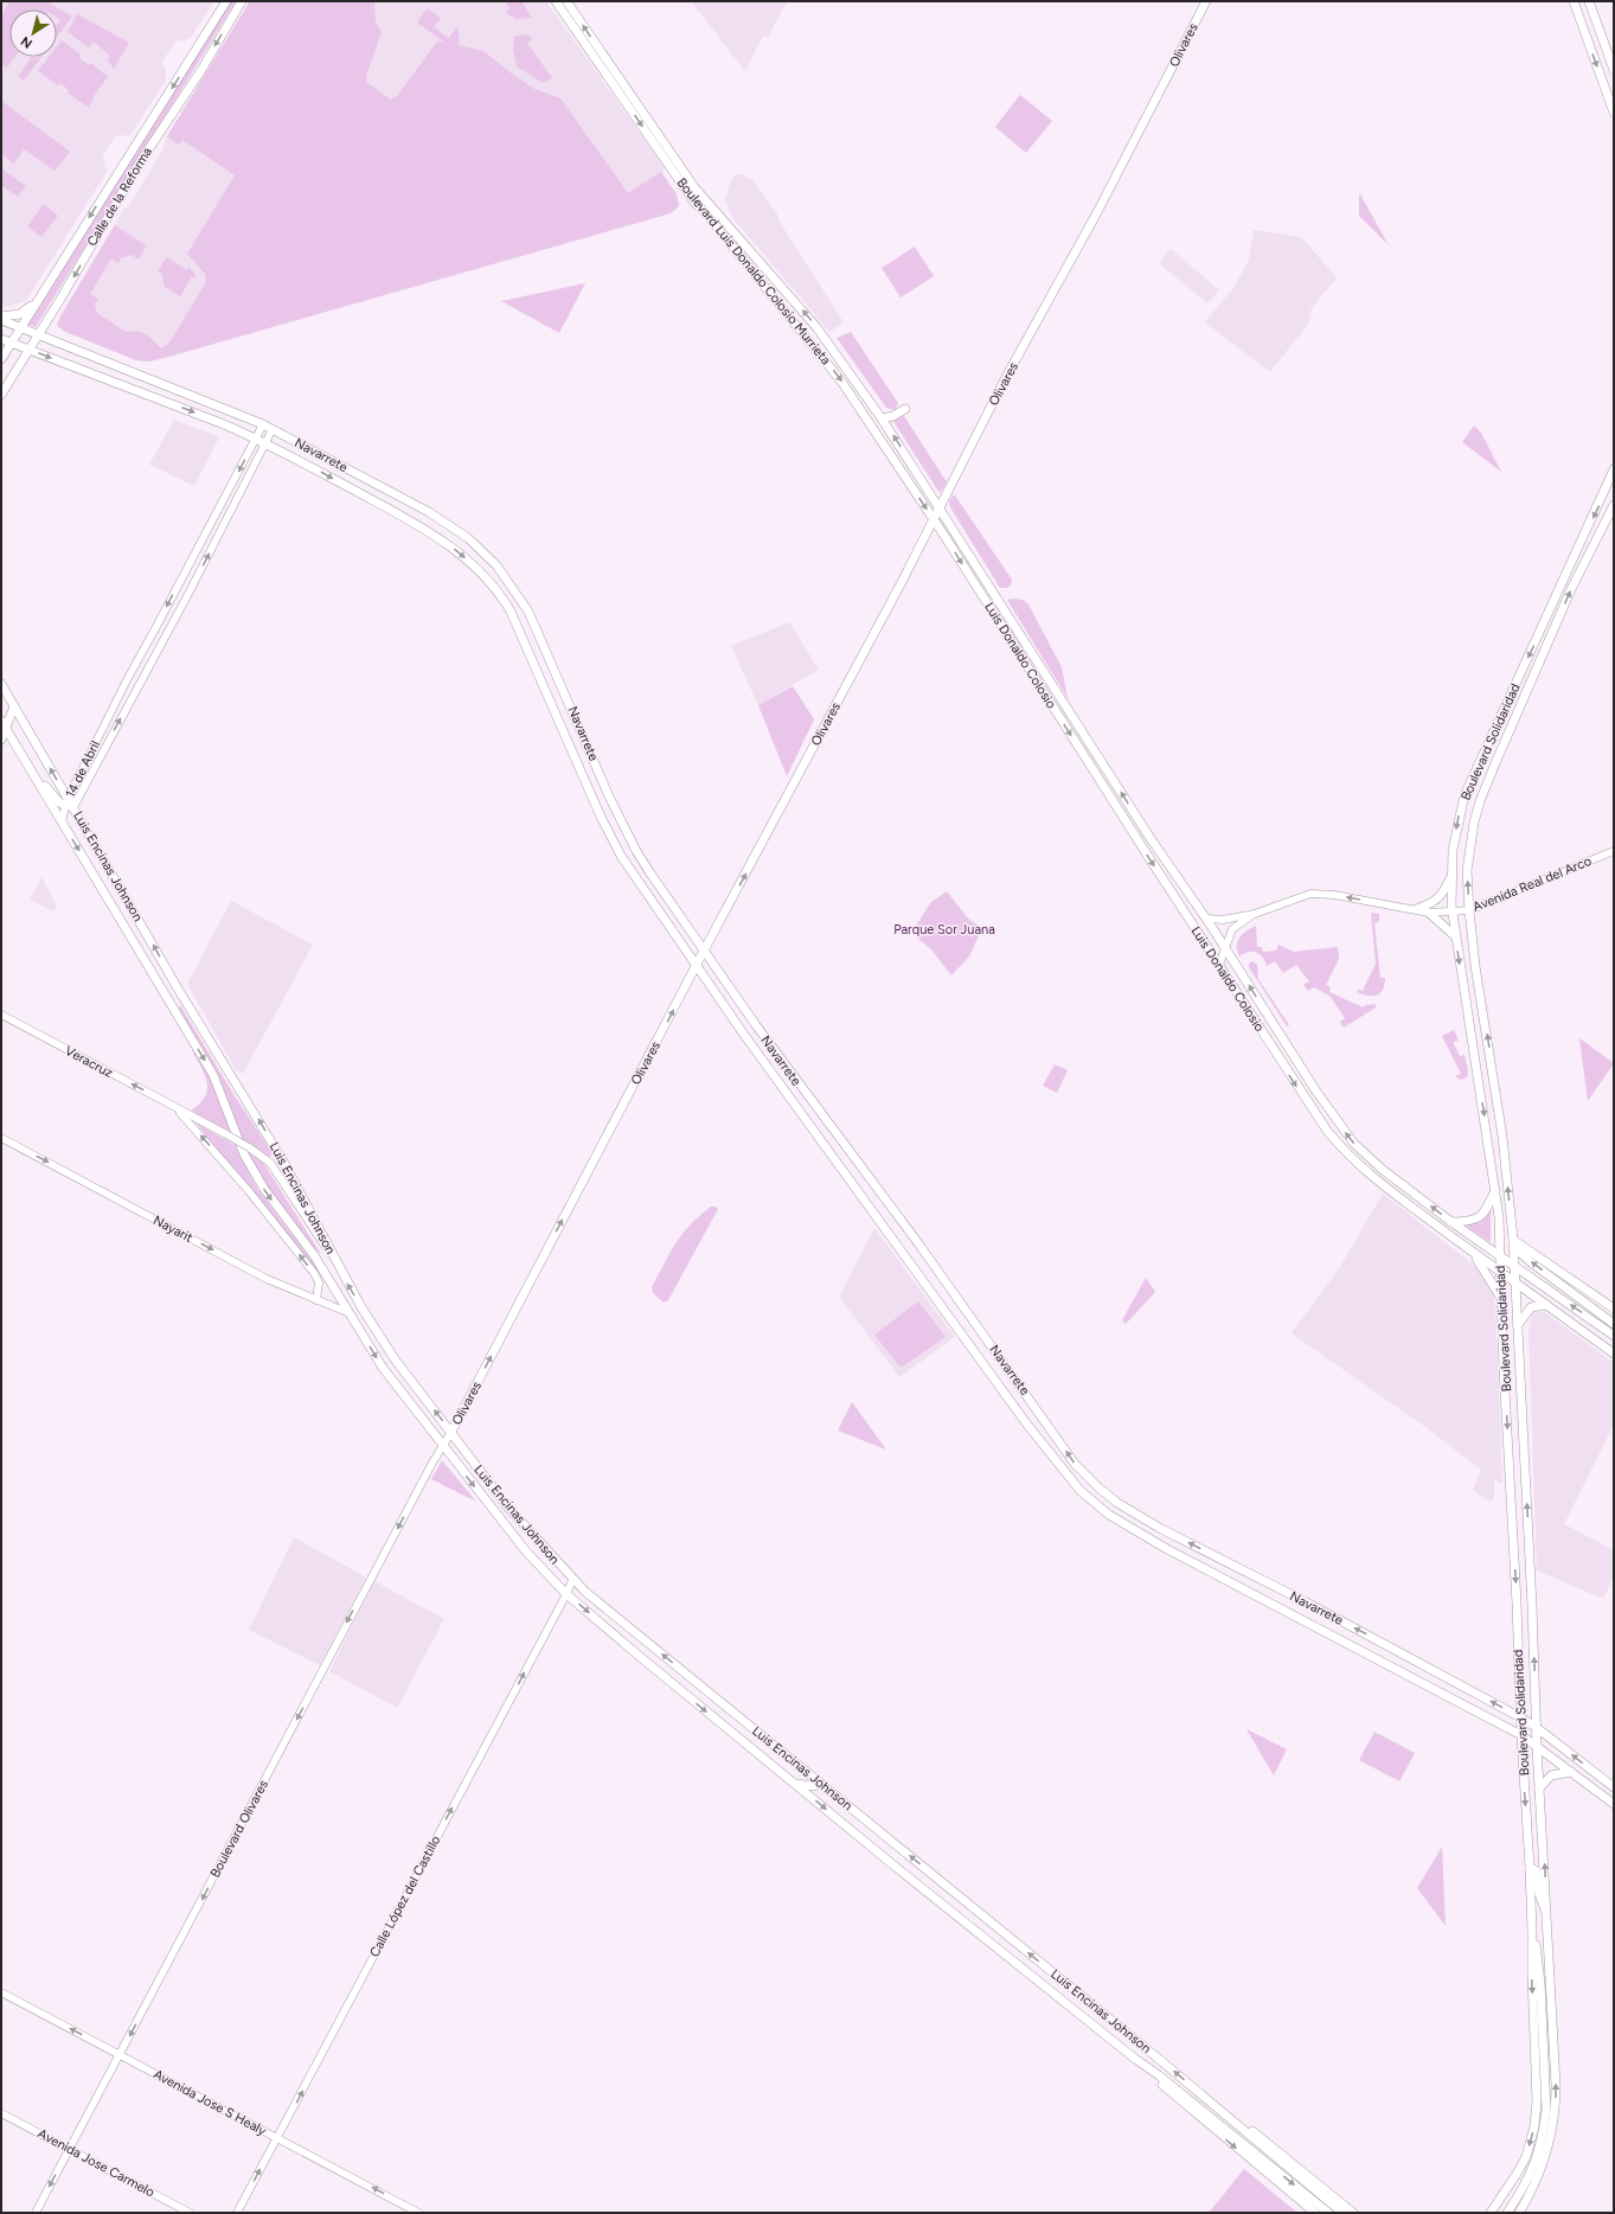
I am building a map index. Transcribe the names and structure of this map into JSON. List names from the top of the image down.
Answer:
{
  "streets": {
    "main road": [
      "Olivares",
      "Calle de la Reforma",
      "Boulevard Luis Donaldo Colosio Murrieta",
      "Navarrete",
      "Luis Donaldo Colosio",
      "Boulevard Solidaridad",
      "Luis Encinas Johnson"
    ],
    "street": [
      "14 de Abril",
      "Avenida Real del Arco",
      "Veracruz",
      "Nayarit",
      "Boulevard Olivares",
      "Calle López del Castillo",
      "Avenida Jose S Healy",
      "Avenida Jose Carmelo"
    ]
  },
  "crossings": [
    ["Olivares", "Boulevard Luis Donaldo Colosio Murrieta"],
    ["Olivares", "Navarrete"],
    ["Olivares", "Luis Donaldo Colosio"],
    ["Olivares", "Luis Encinas Johnson"],
    ["Olivares", "Boulevard Olivares"],
    ["Calle de la Reforma", "Navarrete"],
    ["Boulevard Luis Donaldo Colosio Murrieta", "Luis Donaldo Colosio"],
    ["Navarrete", "Boulevard Solidaridad"],
    ["Navarrete", "14 de Abril"],
    ["Luis Donaldo Colosio", "Boulevard Solidaridad"],
    ["Luis Donaldo Colosio", "Avenida Real del Arco"],
    ["Boulevard Solidaridad", "Avenida Real del Arco"],
    ["14 de Abril", "Luis Encinas Johnson"],
    ["Luis Encinas Johnson", "Veracruz"],
    ["Luis Encinas Johnson", "Nayarit"],
    ["Luis Encinas Johnson", "Boulevard Olivares"],
    ["Luis Encinas Johnson", "Calle López del Castillo"],
    ["Boulevard Olivares", "Avenida Jose S Healy"],
    ["Boulevard Olivares", "Avenida Jose Carmelo"],
    ["Calle López del Castillo", "Avenida Jose S Healy"]
  ],
  "one_way": [
    "Olivares",
    "Calle de la Reforma",
    "Veracruz",
    "Nayarit",
    "Boulevard Olivares",
    "Calle López del Castillo",
    "Avenida Jose S Healy"
  ],
  "parks": ["Parque Sor Juana"],
  "north": "bottom left"
}
